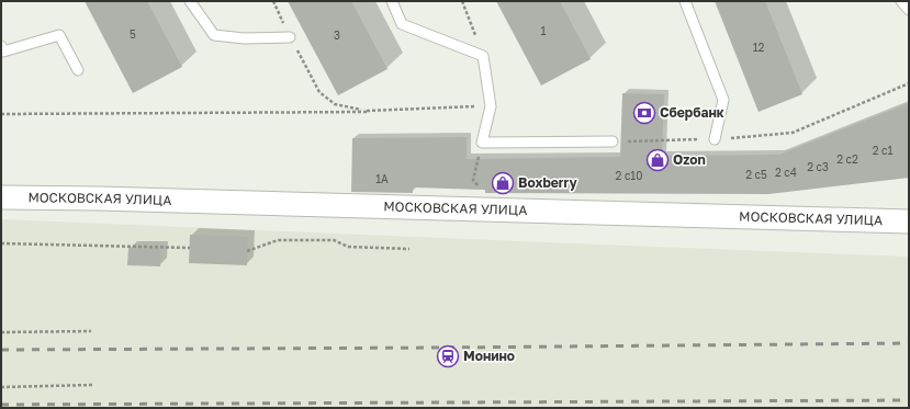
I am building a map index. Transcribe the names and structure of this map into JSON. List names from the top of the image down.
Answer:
{
  "streets": {
    "street": ["МОСКОВСКАЯ УЛИЦА"]
  },
  "places": {
    "bank": ["Сбербанк"],
    "shop": ["Ozon", "Boxberry"],
    "station": ["Монино"]
  },
  "house_numbers": [
    "1",
    "5",
    "3",
    "12",
    "2 с1",
    "2 с2",
    "2 с3",
    "2 с4",
    "2 с5",
    "2 с10",
    "1А"
  ]
}
